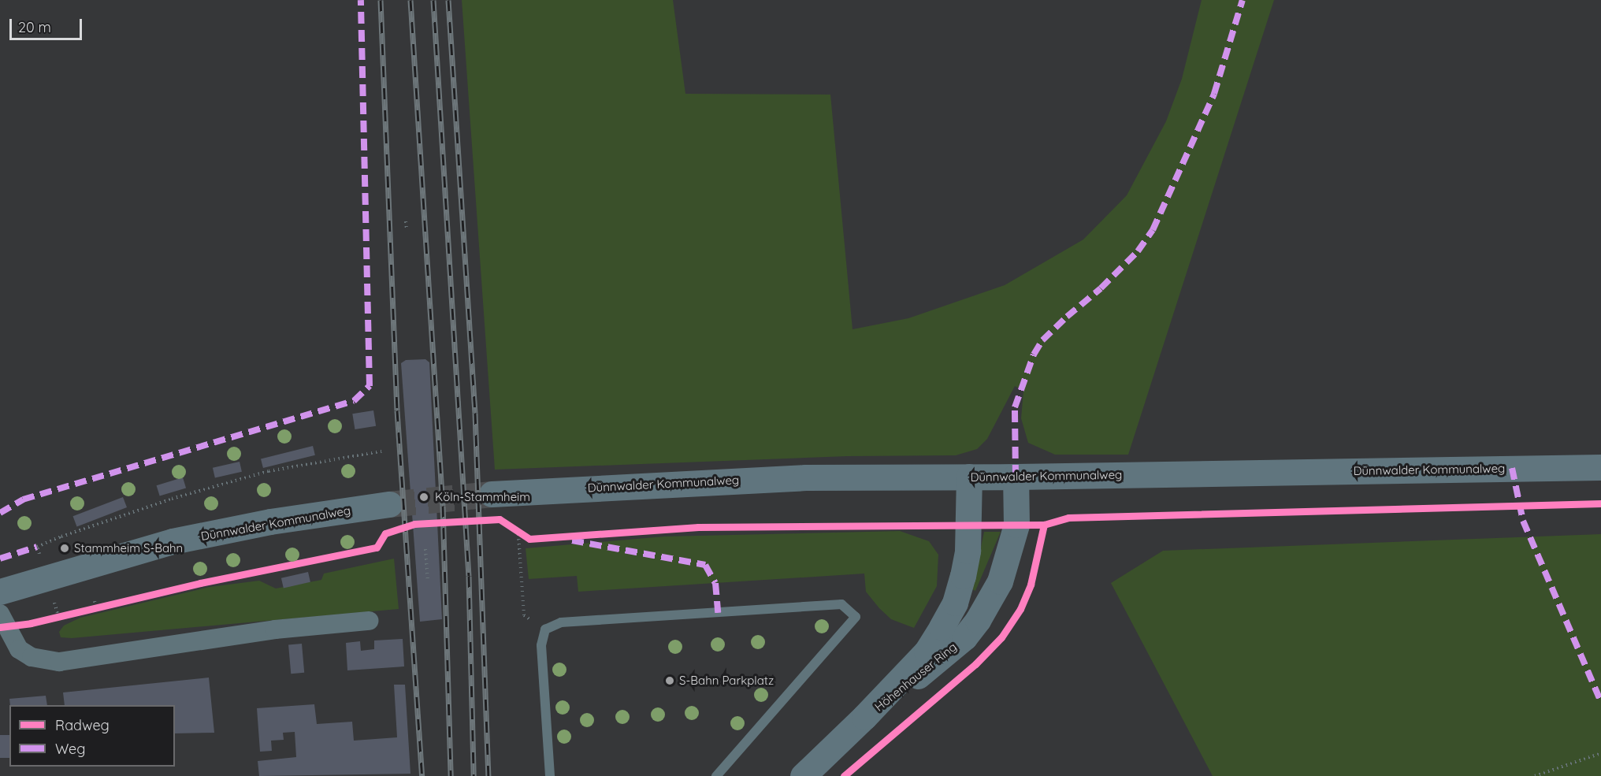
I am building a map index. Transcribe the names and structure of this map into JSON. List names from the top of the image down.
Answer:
{
  "streets": {
    "main road": ["Dünnwalder Kommunalweg", "Höhenhauser Ring"]
  },
  "crossings": [
    ["Dünnwalder Kommunalweg", "Höhenhauser Ring"]
  ],
  "places": ["Köln-Stammheim", "Stammheim S-Bahn", "S-Bahn Parkplatz"],
  "legend": ["Radweg", "Weg"],
  "scale_bar": "20 m"
}
